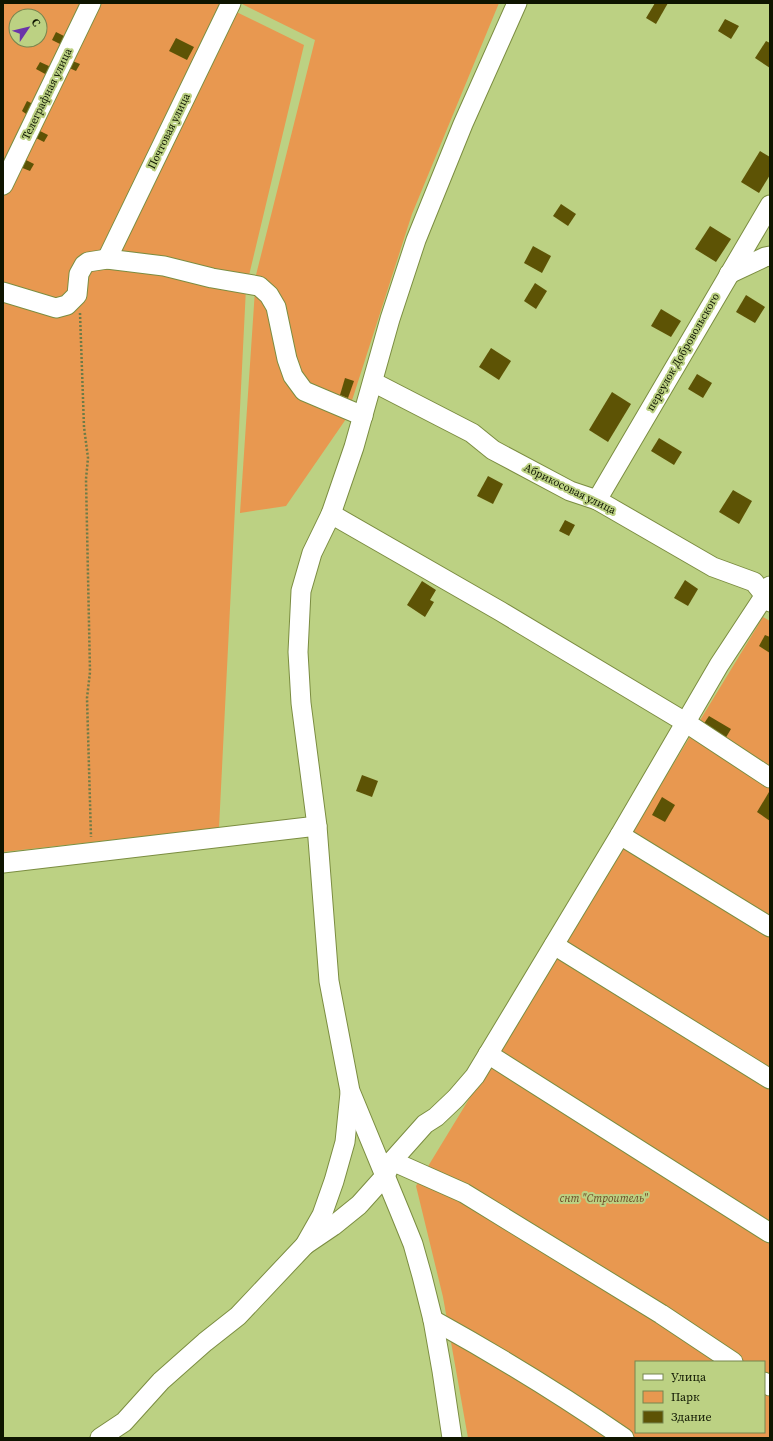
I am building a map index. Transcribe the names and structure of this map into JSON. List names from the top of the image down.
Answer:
{
  "streets": {
    "street": [
      "Телеграфная улица",
      "Почтовая улица",
      "переулок Добровольского",
      "Абрикосовая улица"
    ]
  },
  "crossings": [
    ["переулок Добровольского", "Абрикосовая улица"]
  ],
  "parks": ["снт \"Строитель\""],
  "legend": ["Улица", "Парк", "Здание"],
  "north": "top right"
}
